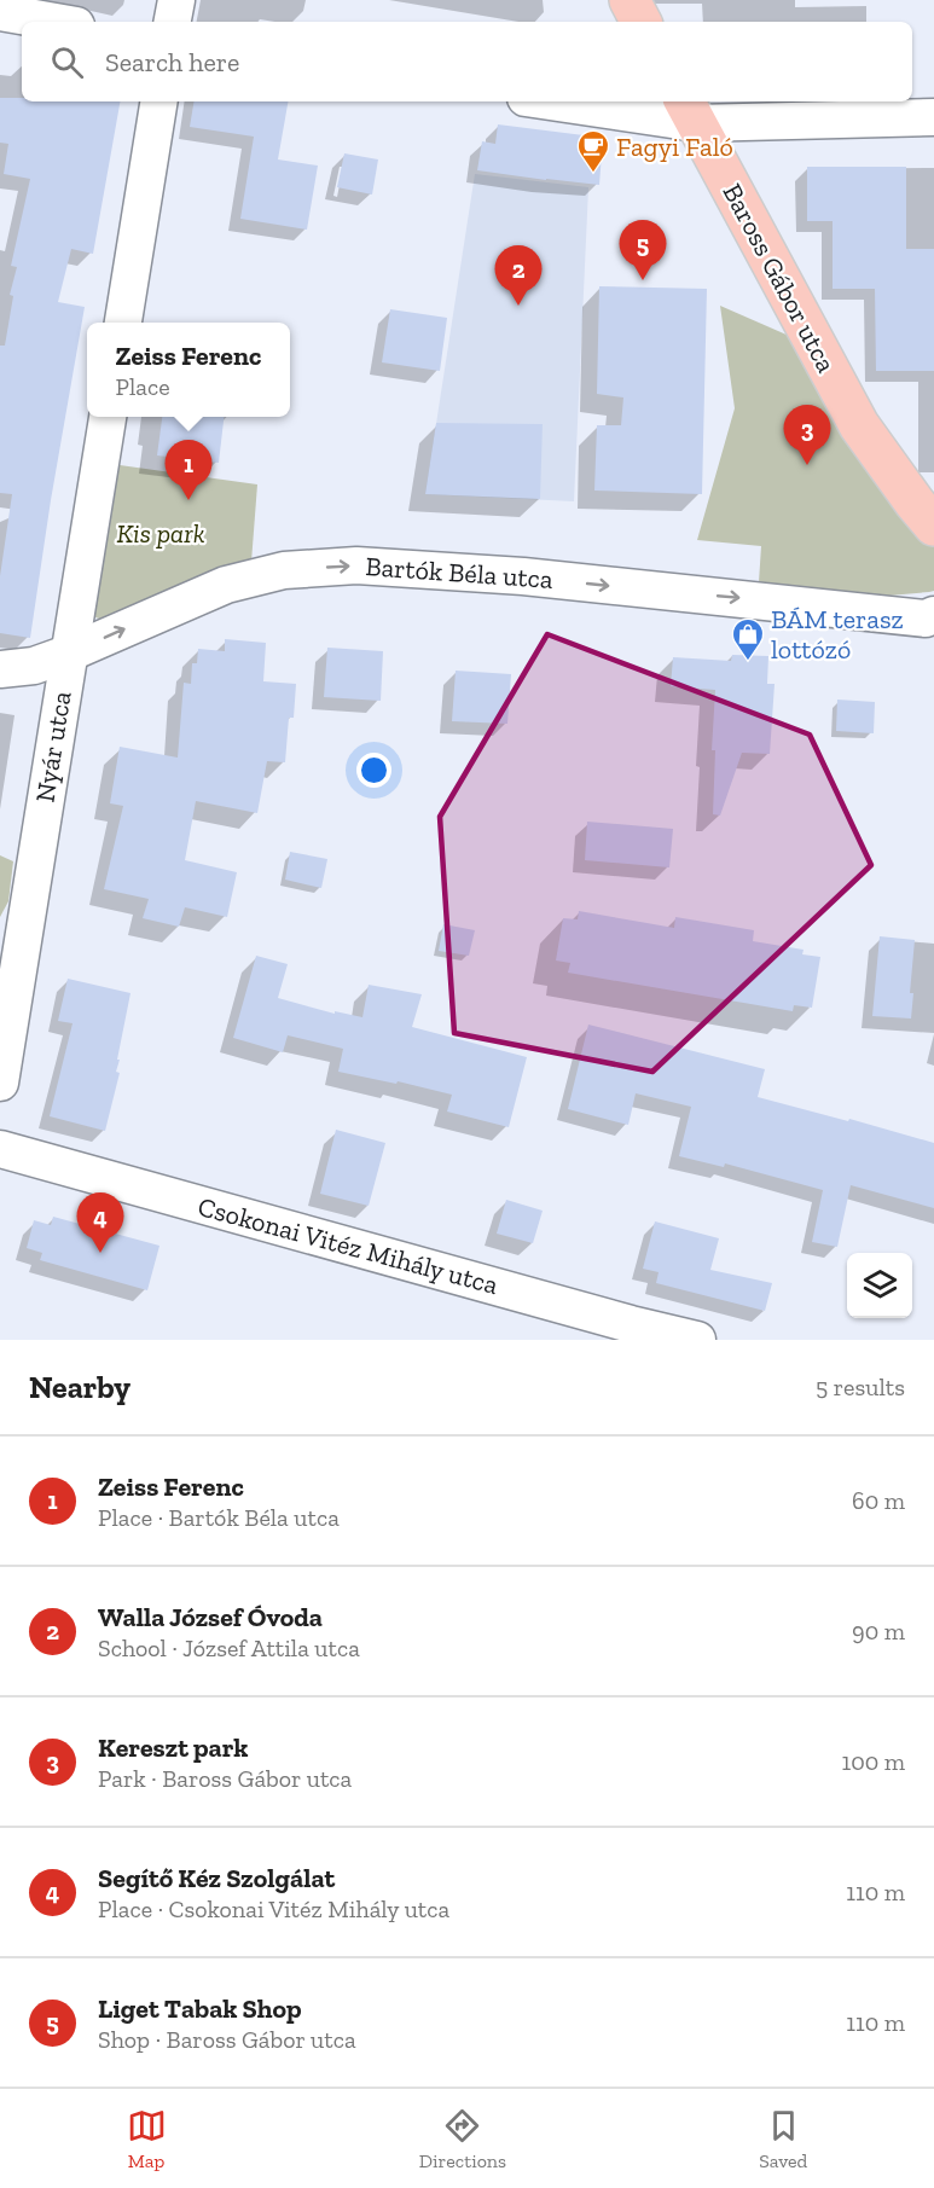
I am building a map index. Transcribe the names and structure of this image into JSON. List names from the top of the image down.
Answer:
{
  "streets": {
    "main road": ["Baross Gábor utca"],
    "street": ["Bartók Béla utca", "Nyár utca", "Csokonai Vitéz Mihály utca"]
  },
  "crossings": [
    ["Bartók Béla utca", "Nyár utca"]
  ],
  "one_way": ["Bartók Béla utca"],
  "parks": ["Kis park"],
  "places": {
    "cafe": ["Fagyi Faló"],
    "shop": ["BÁM terasz lottózó"]
  },
  "page": {
    "search": "Search here",
    "pins": [
      "5",
      "2",
      "3",
      "1",
      "4"
    ],
    "popup": ["Zeiss Ferenc", "Place"],
    "heading": ["Nearby", "5 results"],
    "list": [
      {
        "mark": "1",
        "name": "Zeiss Ferenc",
        "note": "Place · Bartók Béla utca",
        "value": "60 m"
      },
      {
        "mark": "2",
        "name": "Walla József Óvoda",
        "note": "School · József Attila utca",
        "value": "90 m"
      },
      {
        "mark": "3",
        "name": "Kereszt park",
        "note": "Park · Baross Gábor utca",
        "value": "100 m"
      },
      {
        "mark": "4",
        "name": "Segítő Kéz Szolgálat",
        "note": "Place · Csokonai Vitéz Mihály utca",
        "value": "110 m"
      },
      {
        "mark": "5",
        "name": "Liget Tabak Shop",
        "note": "Shop · Baross Gábor utca",
        "value": "110 m"
      }
    ],
    "nav": ["Map", "Directions", "Saved"]
  }
}
